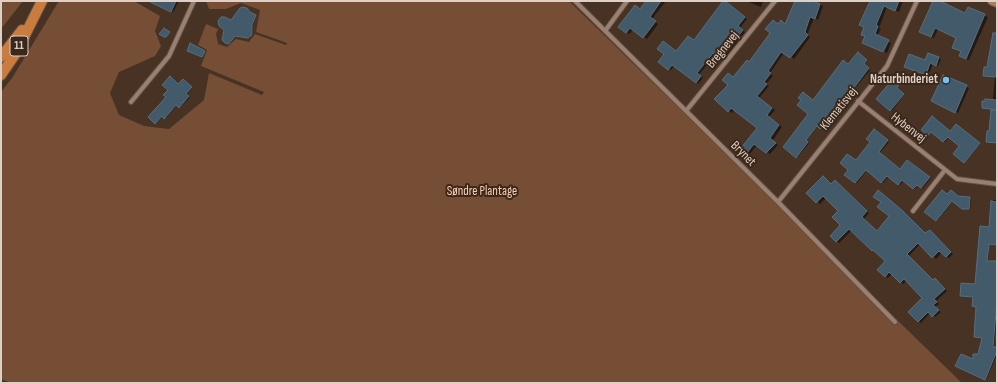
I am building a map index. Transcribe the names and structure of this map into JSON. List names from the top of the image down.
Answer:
{
  "streets": {
    "main road": ["11"],
    "street": [
      "Bregnevej",
      "Klematisvej",
      "Hybenvej",
      "Brynet"
    ]
  },
  "crossings": [
    ["Bregnevej", "Brynet"],
    ["Klematisvej", "Hybenvej"],
    ["Klematisvej", "Brynet"]
  ],
  "parks": ["Søndre Plantage"],
  "places": ["Naturbinderiet"]
}
